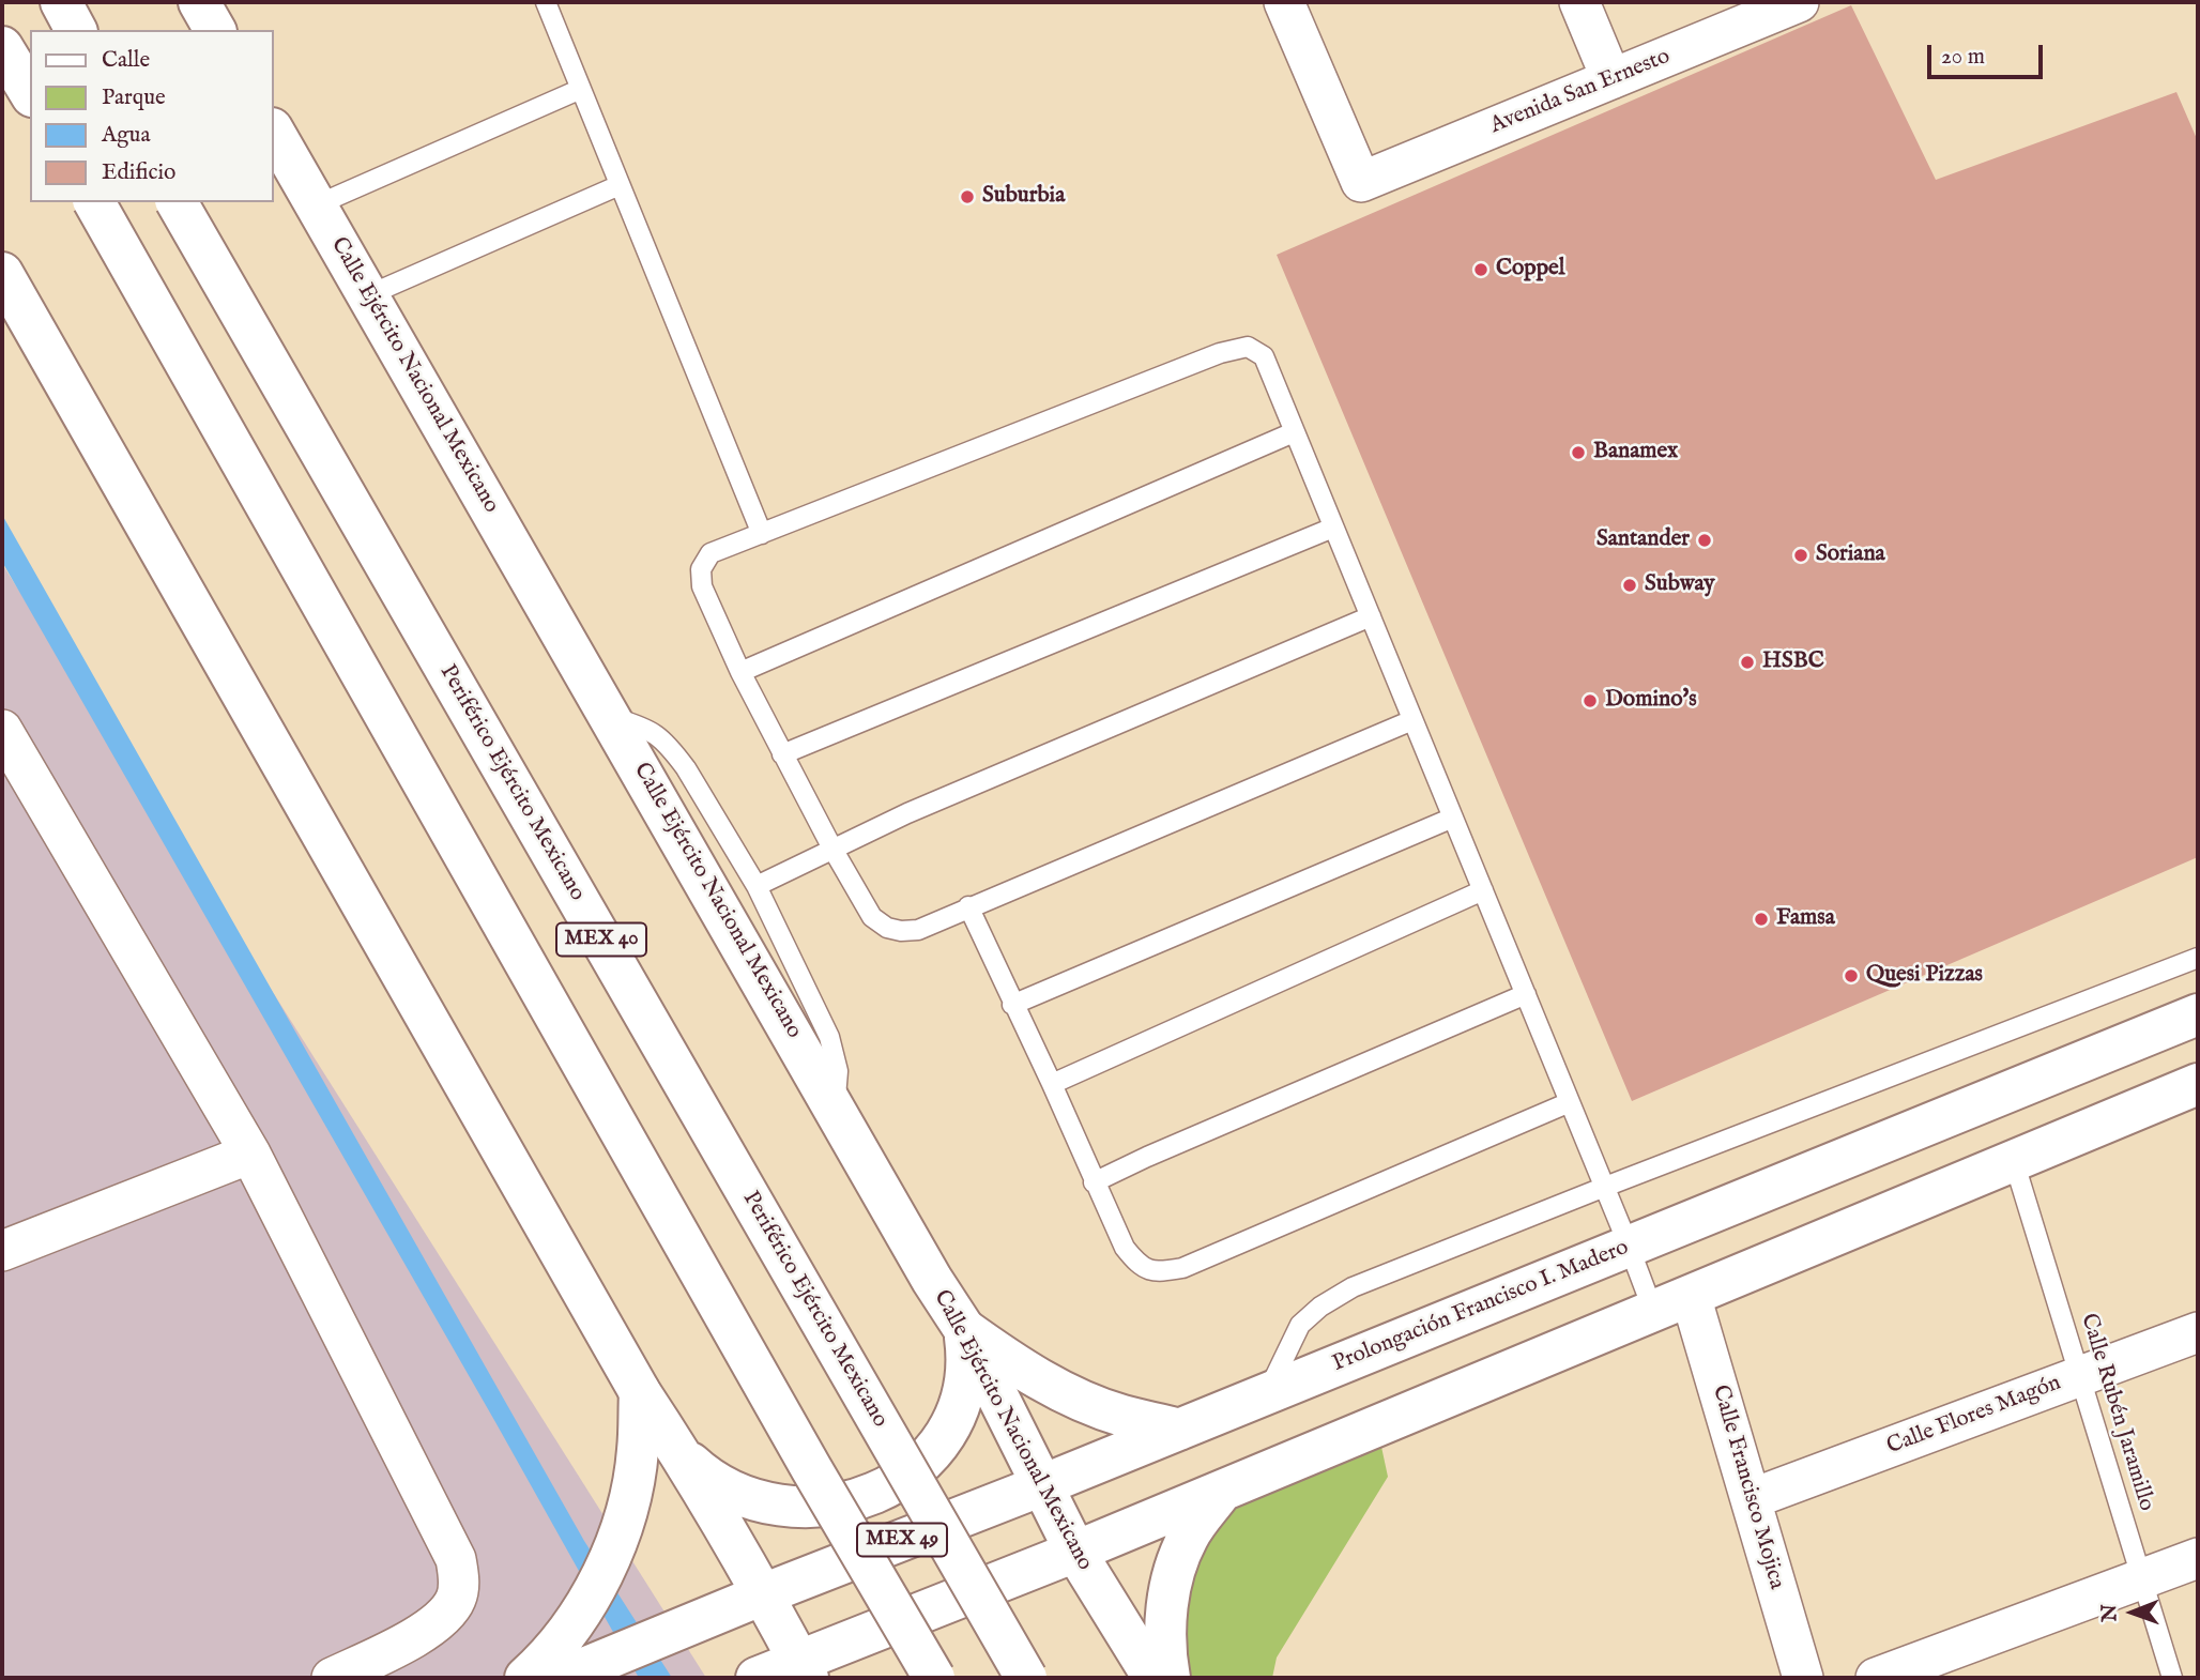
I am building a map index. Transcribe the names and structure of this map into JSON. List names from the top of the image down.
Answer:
{
  "streets": {
    "main road": [
      "Calle Ejército Nacional Mexicano",
      "Periférico Ejército Mexicano",
      "MEX 40",
      "Prolongación Francisco I. Madero",
      "MEX 49"
    ],
    "street": ["Avenida San Ernesto", "Calle Flores Magón", "Calle Francisco Mojica"],
    "lane": ["Calle Rubén Jaramillo"]
  },
  "crossings": [
    ["Calle Ejército Nacional Mexicano", "Prolongación Francisco I. Madero"],
    ["Prolongación Francisco I. Madero", "MEX 49"],
    ["Calle Rubén Jaramillo", "Calle Flores Magón"],
    ["Calle Flores Magón", "Calle Francisco Mojica"]
  ],
  "places": [
    "Suburbia",
    "Coppel",
    "Banamex",
    "Santander",
    "Soriana",
    "Subway",
    "HSBC",
    "Domino's",
    "Famsa",
    "Quesi Pizzas"
  ],
  "legend": [
    "Calle",
    "Parque",
    "Agua",
    "Edificio"
  ],
  "scale_bar": "20 m",
  "north": "left"
}
